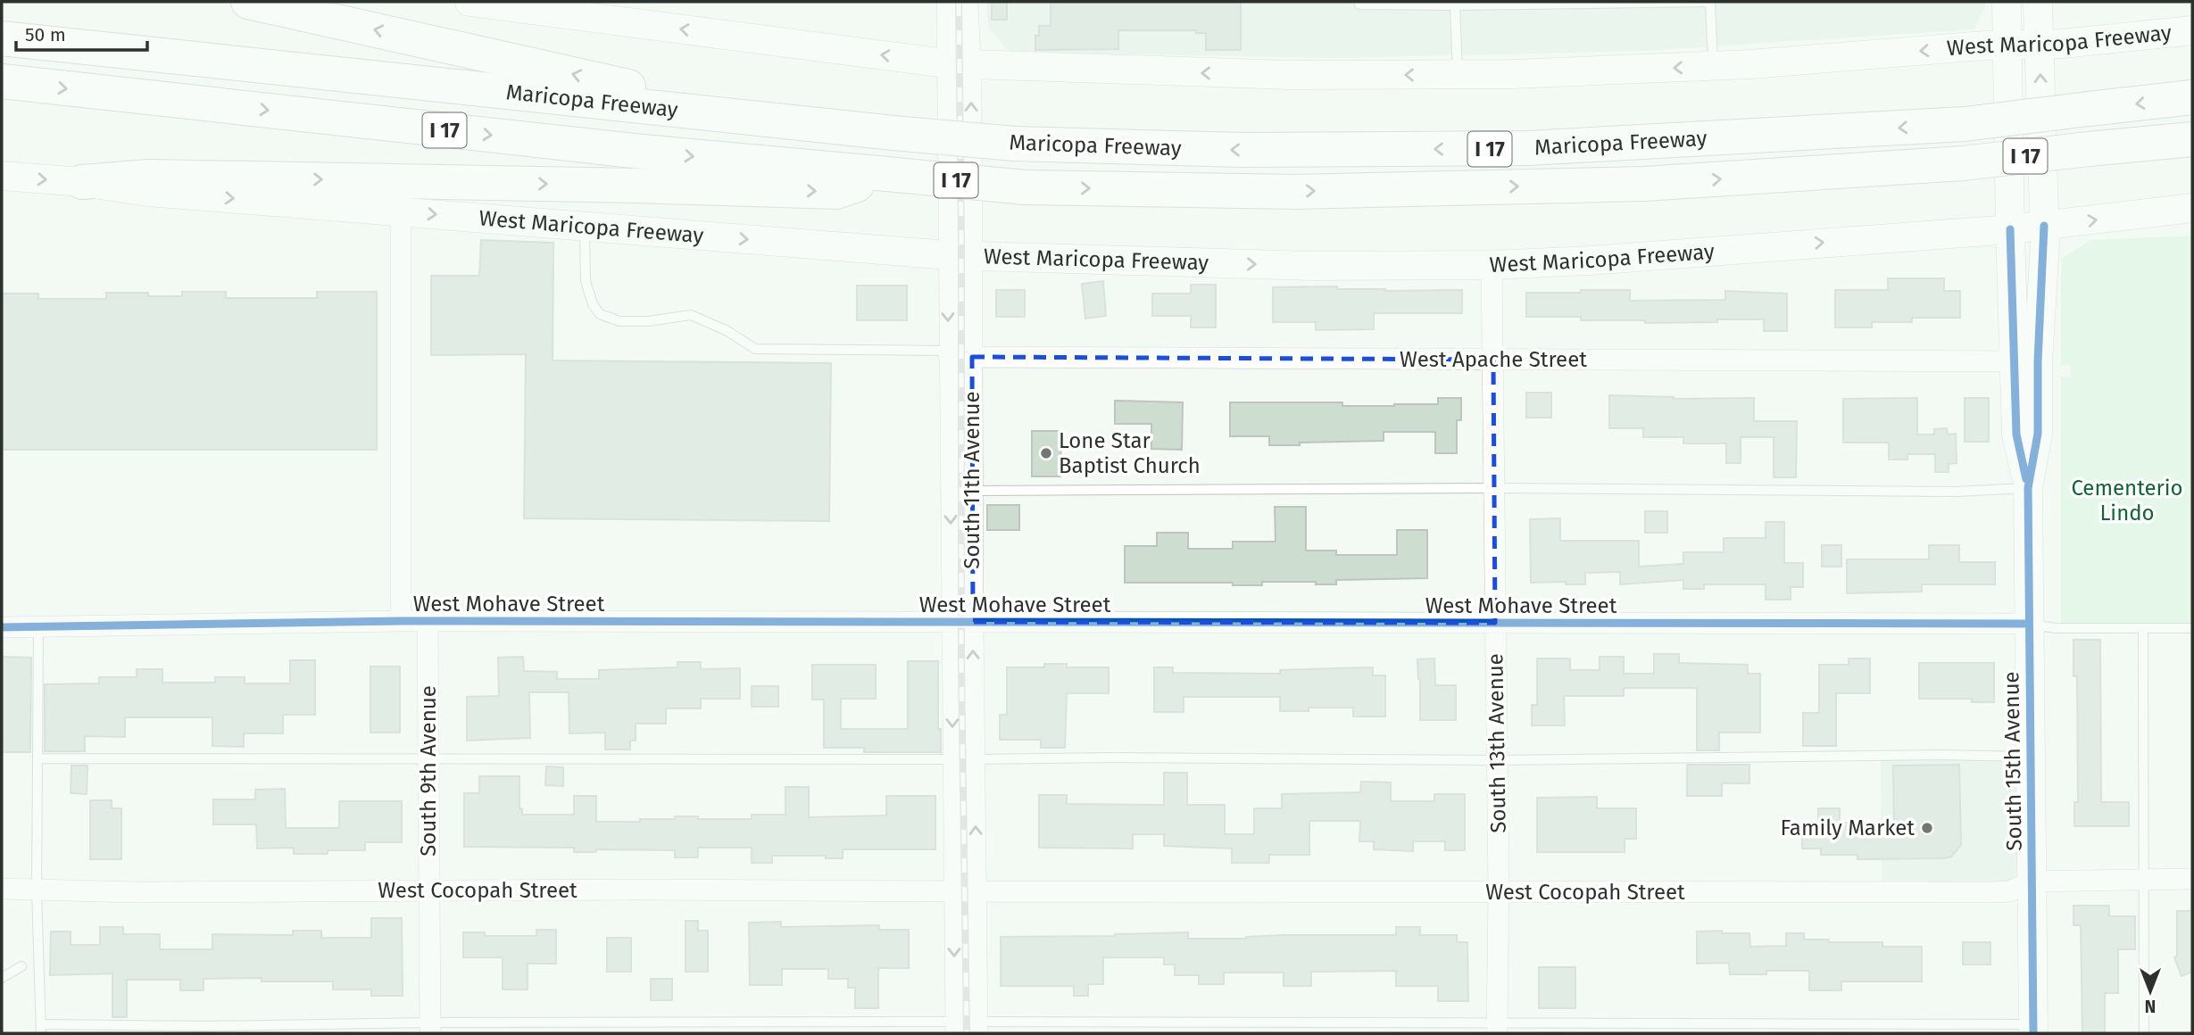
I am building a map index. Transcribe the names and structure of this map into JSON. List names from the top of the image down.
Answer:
{
  "streets": {
    "highway": ["Maricopa Freeway", "I 17"],
    "main road": ["West Maricopa Freeway", "South 15th Avenue"],
    "street": [
      "West Apache Street",
      "South 11th Avenue",
      "West Mohave Street",
      "South 13th Avenue",
      "South 9th Avenue",
      "West Cocopah Street"
    ]
  },
  "crossings": [
    ["West Maricopa Freeway", "South 11th Avenue"],
    ["West Maricopa Freeway", "South 13th Avenue"],
    ["West Maricopa Freeway", "South 15th Avenue"],
    ["West Apache Street", "South 11th Avenue"],
    ["West Apache Street", "South 13th Avenue"],
    ["West Apache Street", "South 15th Avenue"],
    ["South 11th Avenue", "West Mohave Street"],
    ["South 11th Avenue", "West Cocopah Street"],
    ["West Mohave Street", "South 13th Avenue"],
    ["West Mohave Street", "South 15th Avenue"],
    ["West Mohave Street", "South 9th Avenue"],
    ["South 13th Avenue", "West Cocopah Street"],
    ["South 15th Avenue", "West Cocopah Street"],
    ["South 9th Avenue", "West Cocopah Street"]
  ],
  "parks": ["Cementerio Lindo"],
  "places": ["Lone Star Baptist Church", "Family Market"],
  "scale_bar": "50 m",
  "north": "bottom"
}
